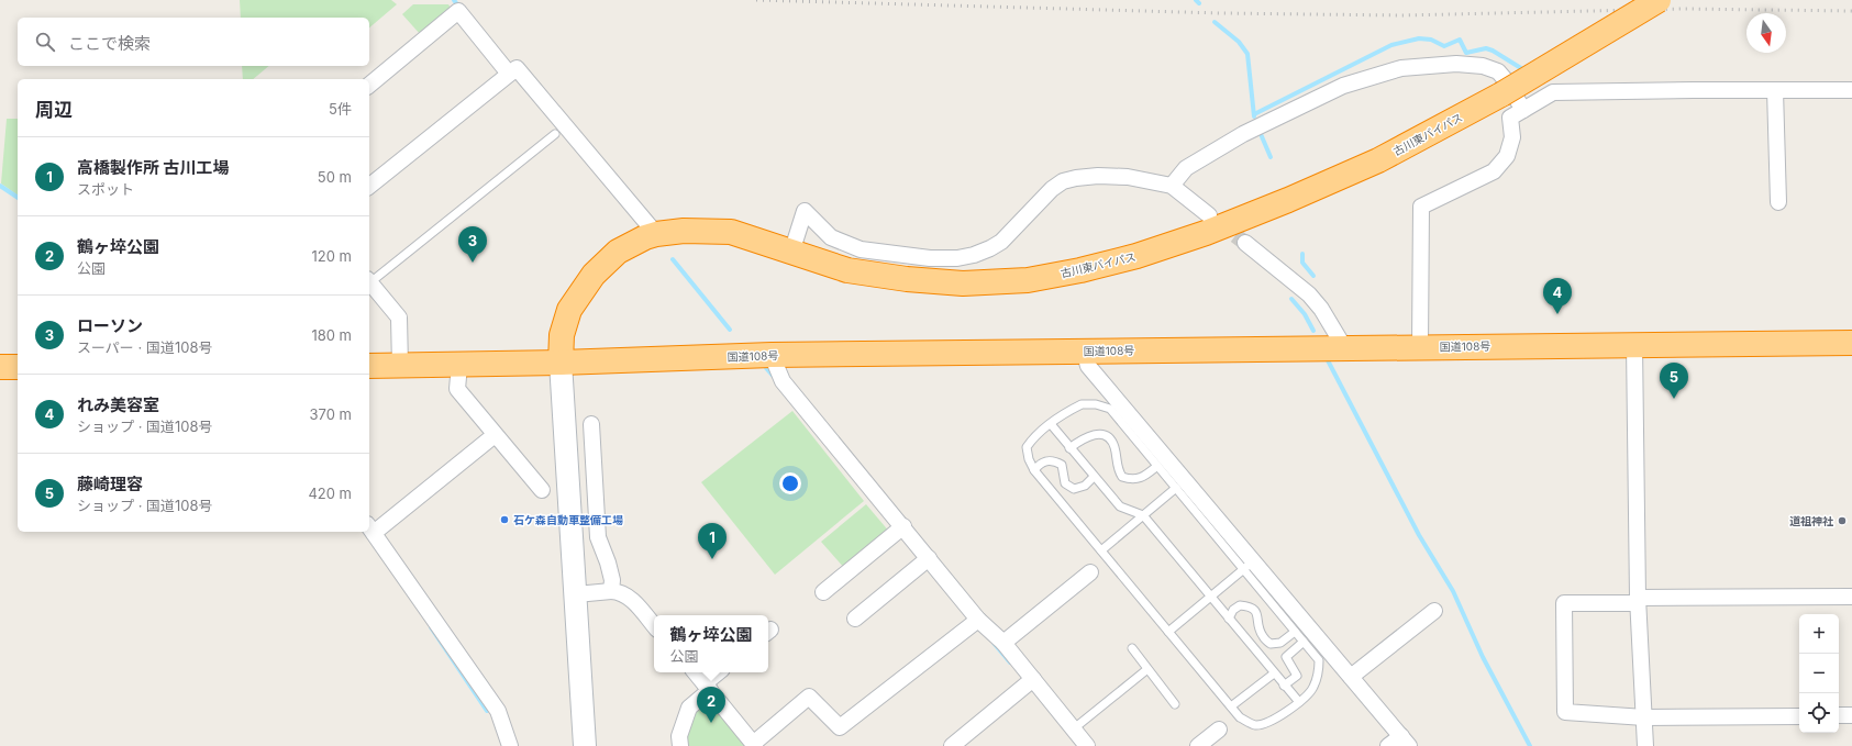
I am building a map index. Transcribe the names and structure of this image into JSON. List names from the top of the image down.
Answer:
{
  "streets": {
    "highway": ["古川東バイパス", "国道108号"]
  },
  "crossings": [
    ["古川東バイパス", "国道108号"]
  ],
  "places": ["石ケ森自動車整備工場", "道祖神社"],
  "north": "bottom",
  "page": {
    "search": "ここで検索",
    "heading": ["周辺", "5件"],
    "list": [
      {
        "mark": "1",
        "name": "高橋製作所 古川工場",
        "note": "スポット",
        "value": "50 m"
      },
      {
        "mark": "2",
        "name": "鶴ヶ埣公園",
        "note": "公園",
        "value": "120 m"
      },
      {
        "mark": "3",
        "name": "ローソン",
        "note": "スーパー · 国道108号",
        "value": "180 m"
      },
      {
        "mark": "4",
        "name": "れみ美容室",
        "note": "ショップ · 国道108号",
        "value": "370 m"
      },
      {
        "mark": "5",
        "name": "藤崎理容",
        "note": "ショップ · 国道108号",
        "value": "420 m"
      }
    ],
    "pins": [
      "3",
      "4",
      "5",
      "1",
      "2"
    ],
    "map_buttons": ["+", "−"],
    "popup": ["鶴ヶ埣公園", "公園"]
  }
}
